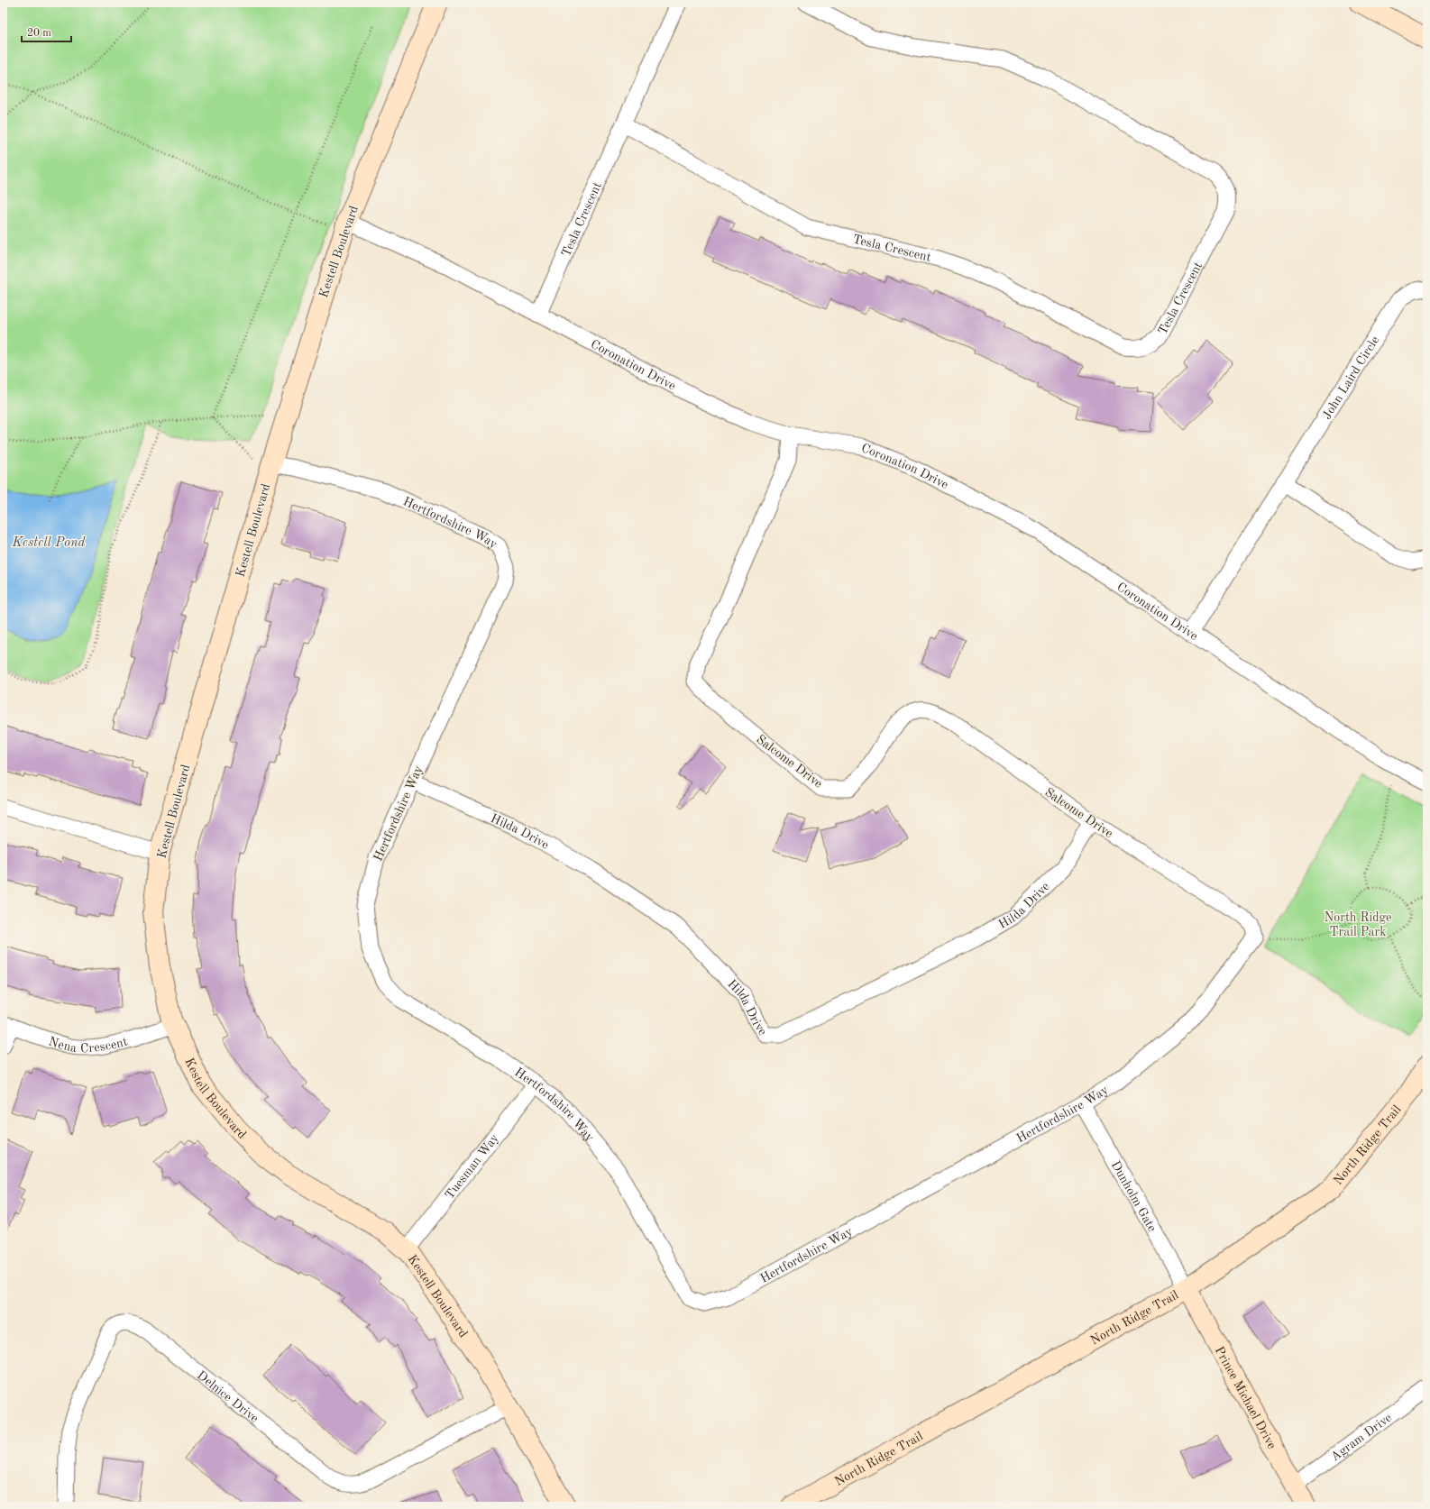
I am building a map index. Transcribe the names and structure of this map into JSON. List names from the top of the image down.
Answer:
{
  "streets": {
    "street": [
      "Tesla Crescent",
      "Kestell Boulevard",
      "Coronation Drive",
      "John Laird Circle",
      "Hertfordshire Way",
      "Salcome Drive",
      "Hilda Drive",
      "Nena Crescent",
      "North Ridge Trail",
      "Tuesman Way",
      "Dunholm Gate",
      "Delnice Drive",
      "Prince Michael Drive",
      "Agram Drive"
    ]
  },
  "crossings": [
    ["Tesla Crescent", "Coronation Drive"],
    ["Kestell Boulevard", "Coronation Drive"],
    ["Kestell Boulevard", "Hertfordshire Way"],
    ["Kestell Boulevard", "Nena Crescent"],
    ["Kestell Boulevard", "Tuesman Way"],
    ["Kestell Boulevard", "Delnice Drive"],
    ["Coronation Drive", "John Laird Circle"],
    ["Coronation Drive", "Salcome Drive"],
    ["Hertfordshire Way", "Salcome Drive"],
    ["Hertfordshire Way", "Hilda Drive"],
    ["Hertfordshire Way", "Tuesman Way"],
    ["Hertfordshire Way", "Dunholm Gate"],
    ["Salcome Drive", "Hilda Drive"],
    ["North Ridge Trail", "Dunholm Gate"],
    ["North Ridge Trail", "Prince Michael Drive"],
    ["Dunholm Gate", "Prince Michael Drive"],
    ["Prince Michael Drive", "Agram Drive"]
  ],
  "water": ["Kestell Pond"],
  "parks": ["North Ridge Trail Park"],
  "scale_bar": "20 m"
}
